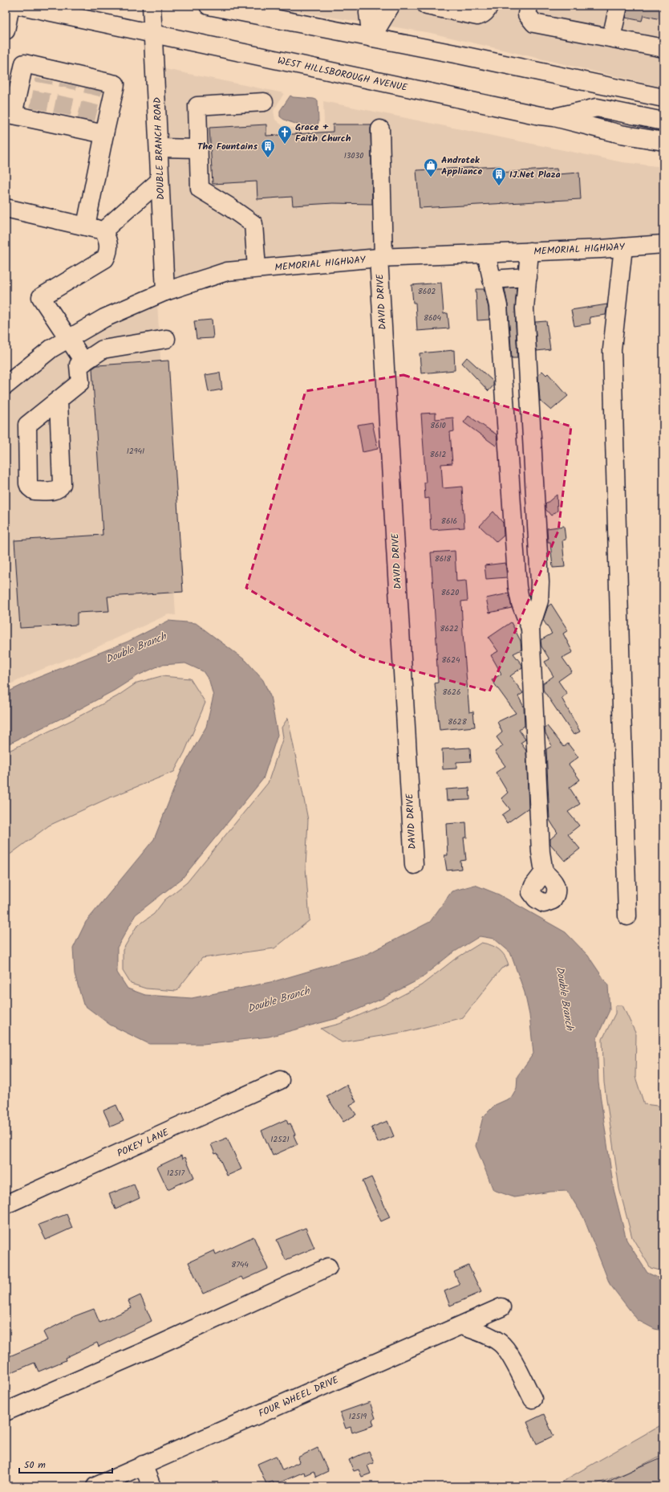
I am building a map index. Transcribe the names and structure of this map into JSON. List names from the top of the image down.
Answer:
{
  "streets": {
    "street": [
      "WEST HILLSBOROUGH AVENUE",
      "DOUBLE BRANCH ROAD",
      "MEMORIAL HIGHWAY",
      "DAVID DRIVE",
      "POKEY LANE",
      "FOUR WHEEL DRIVE"
    ]
  },
  "crossings": [
    ["WEST HILLSBOROUGH AVENUE", "DOUBLE BRANCH ROAD"],
    ["DOUBLE BRANCH ROAD", "MEMORIAL HIGHWAY"],
    ["MEMORIAL HIGHWAY", "DAVID DRIVE"]
  ],
  "water": ["Double Branch"],
  "places": {
    "church": ["Grace + Faith Church"],
    "building": ["The Fountains", "IJ.Net Plaza"],
    "shop": ["Androtek Appliance"]
  },
  "house_numbers": [
    "13030",
    "8602",
    "8604",
    "8610",
    "12941",
    "8612",
    "8616",
    "8618",
    "8620",
    "8622",
    "8624",
    "8626",
    "8628",
    "12521",
    "12517",
    "8744",
    "12519"
  ],
  "scale_bar": "50 m"
}
